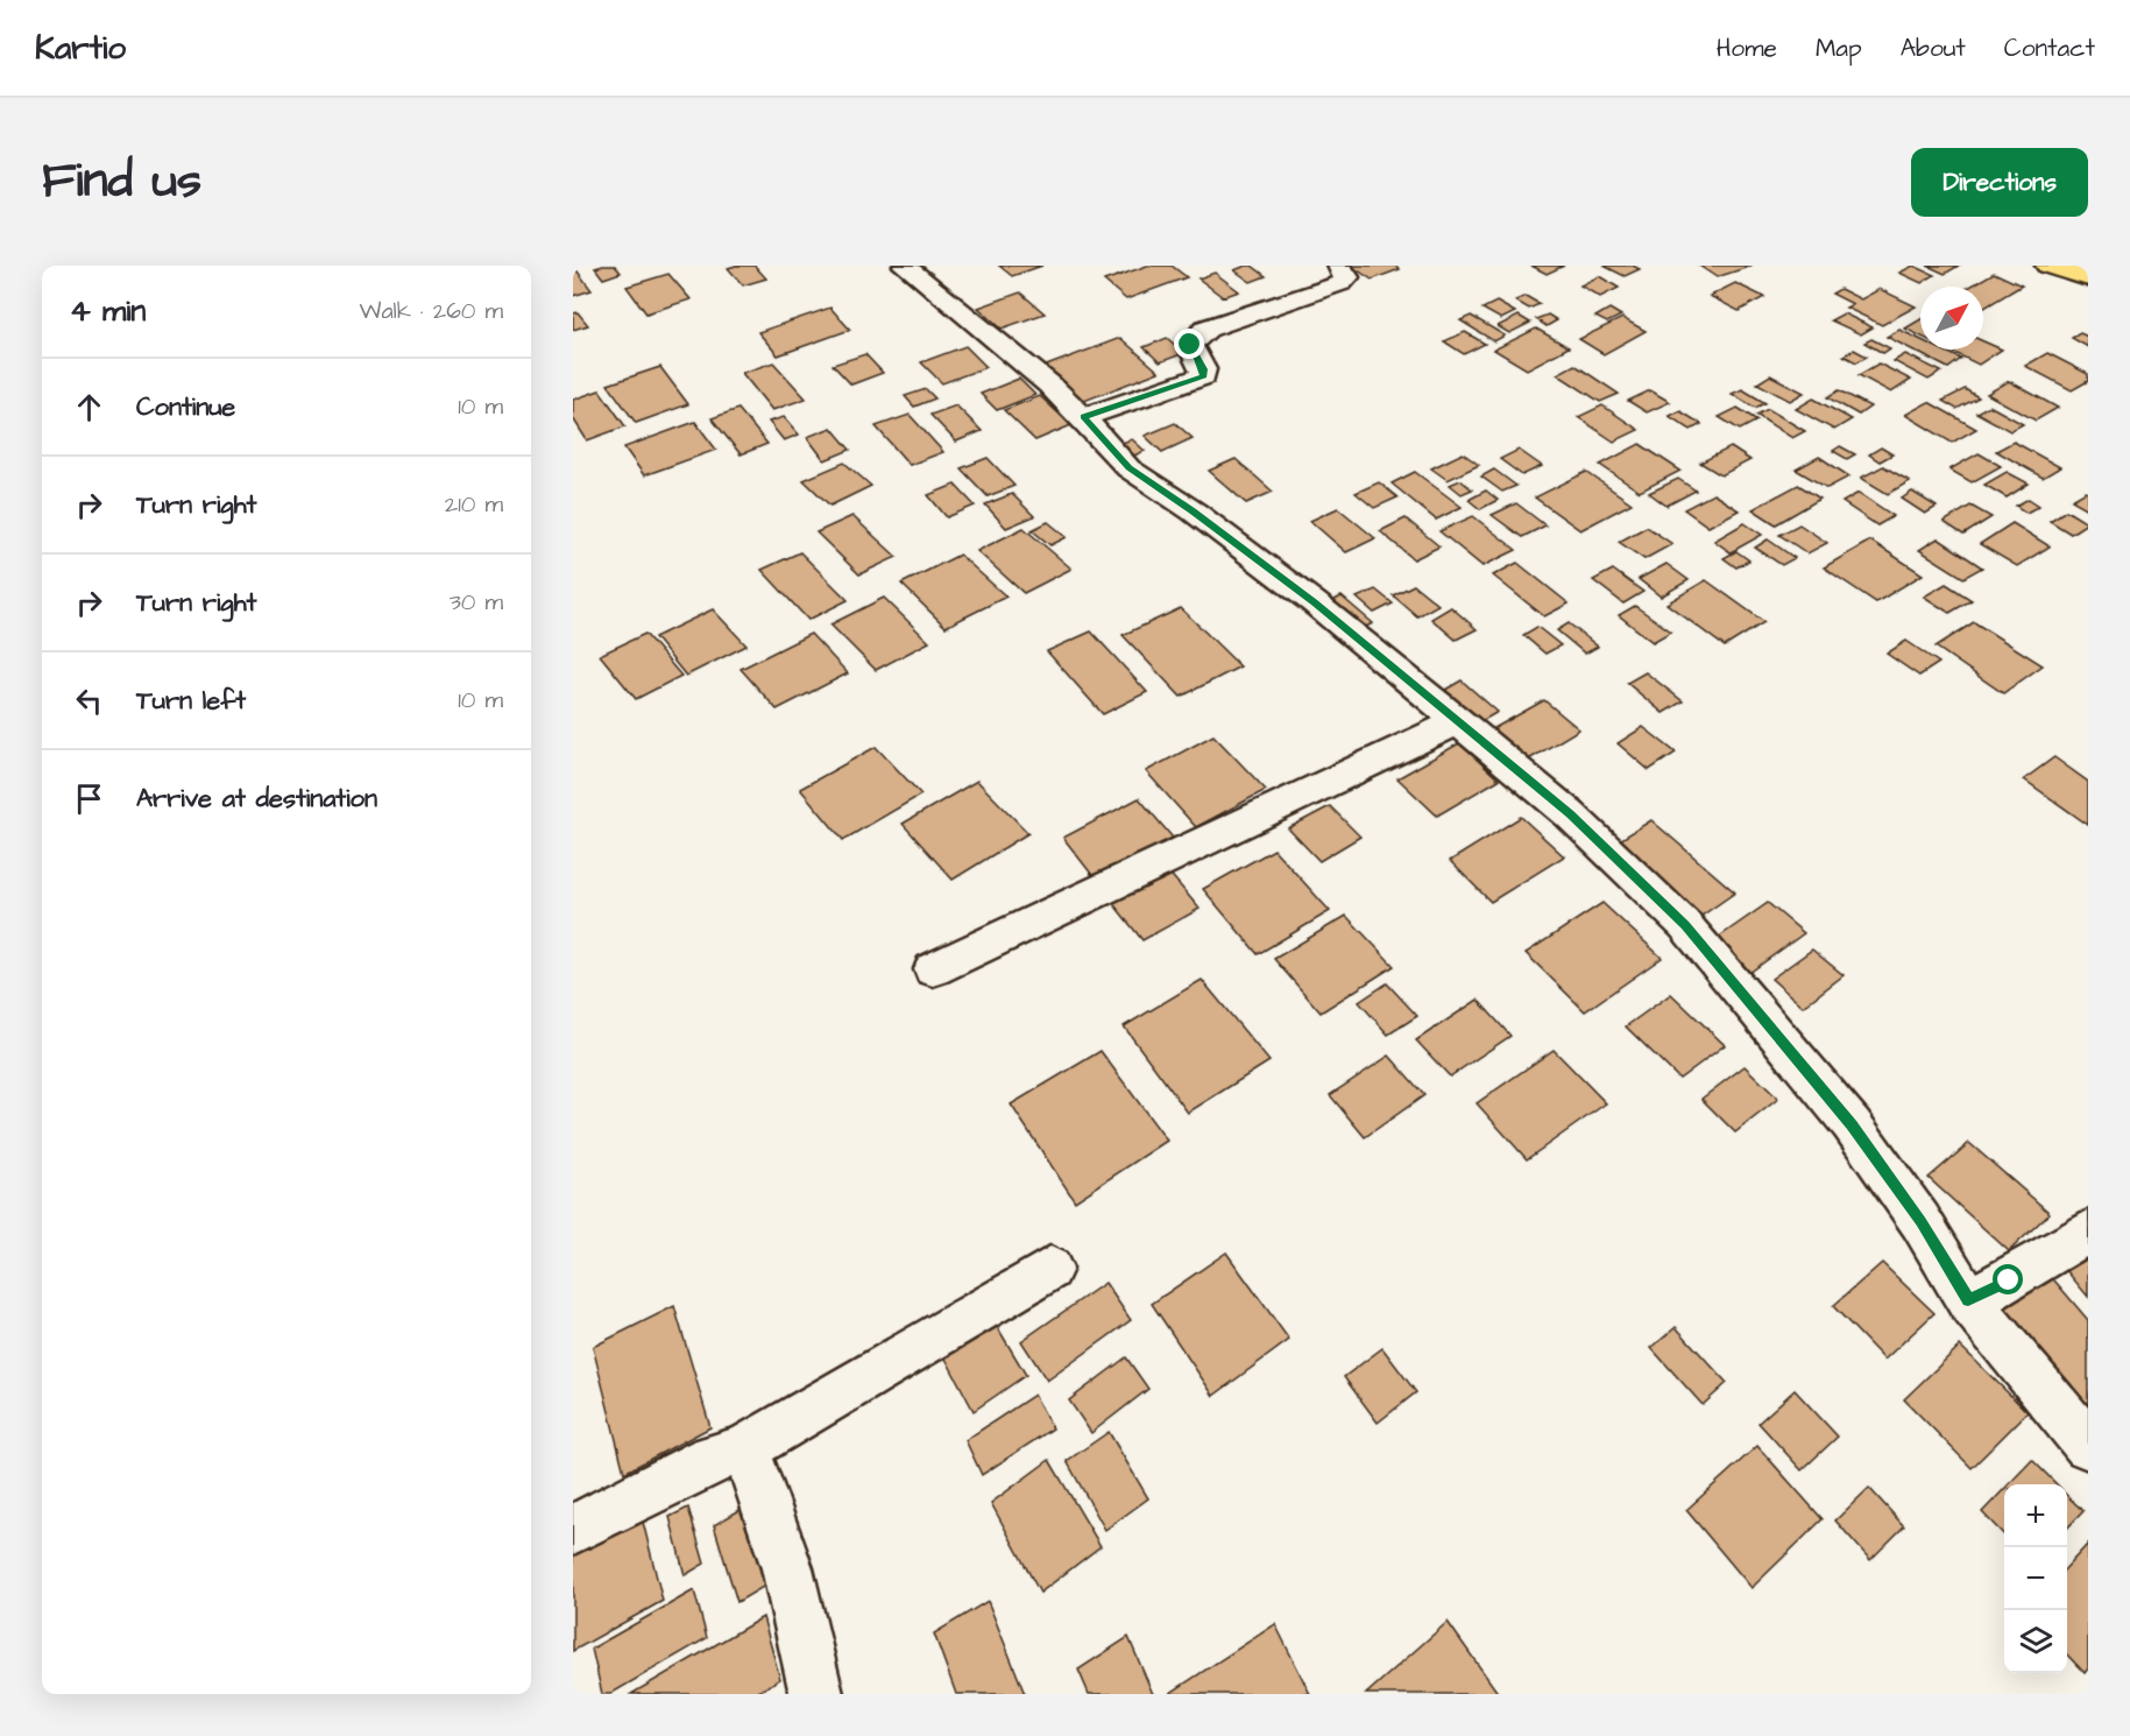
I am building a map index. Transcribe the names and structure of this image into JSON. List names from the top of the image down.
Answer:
{
  "north": "top right",
  "page": {
    "header": "Kartio",
    "nav": [
      "Home",
      "Map",
      "About",
      "Contact"
    ],
    "title": "Find us",
    "buttons": "Directions",
    "heading": ["4 min", "Walk · 260 m"],
    "list": [
      ["Continue", "10 m"],
      ["Turn right", "210 m"],
      ["Turn right", "30 m"],
      ["Turn left", "10 m"],
      "Arrive at destination"
    ],
    "map_buttons": ["+", "−"]
  }
}
